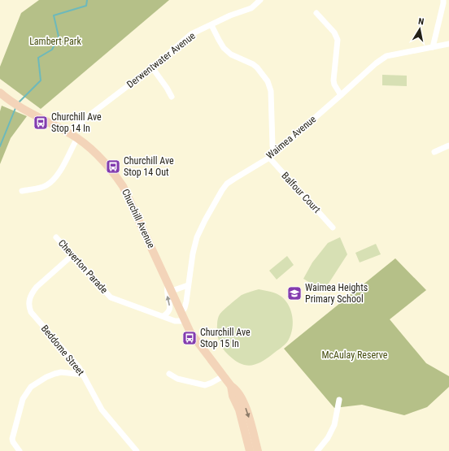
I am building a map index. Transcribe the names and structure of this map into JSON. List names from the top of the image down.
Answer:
{
  "streets": {
    "street": [
      "Derwentwater Avenue",
      "Waimea Avenue",
      "Balfour Court",
      "Churchill Avenue",
      "Cheverton Parade",
      "Beddome Street"
    ]
  },
  "crossings": [
    ["Derwentwater Avenue", "Churchill Avenue"],
    ["Waimea Avenue", "Balfour Court"],
    ["Waimea Avenue", "Churchill Avenue"],
    ["Churchill Avenue", "Cheverton Parade"],
    ["Cheverton Parade", "Beddome Street"]
  ],
  "parks": ["Lambert Park", "McAulay Reserve"],
  "places": {
    "bus stop": ["Churchill Ave Stop 14 In", "Churchill Ave Stop 14 Out", "Churchill Ave Stop 15 In"],
    "school or university": ["Waimea Heights Primary School"]
  },
  "north": "top"
}
